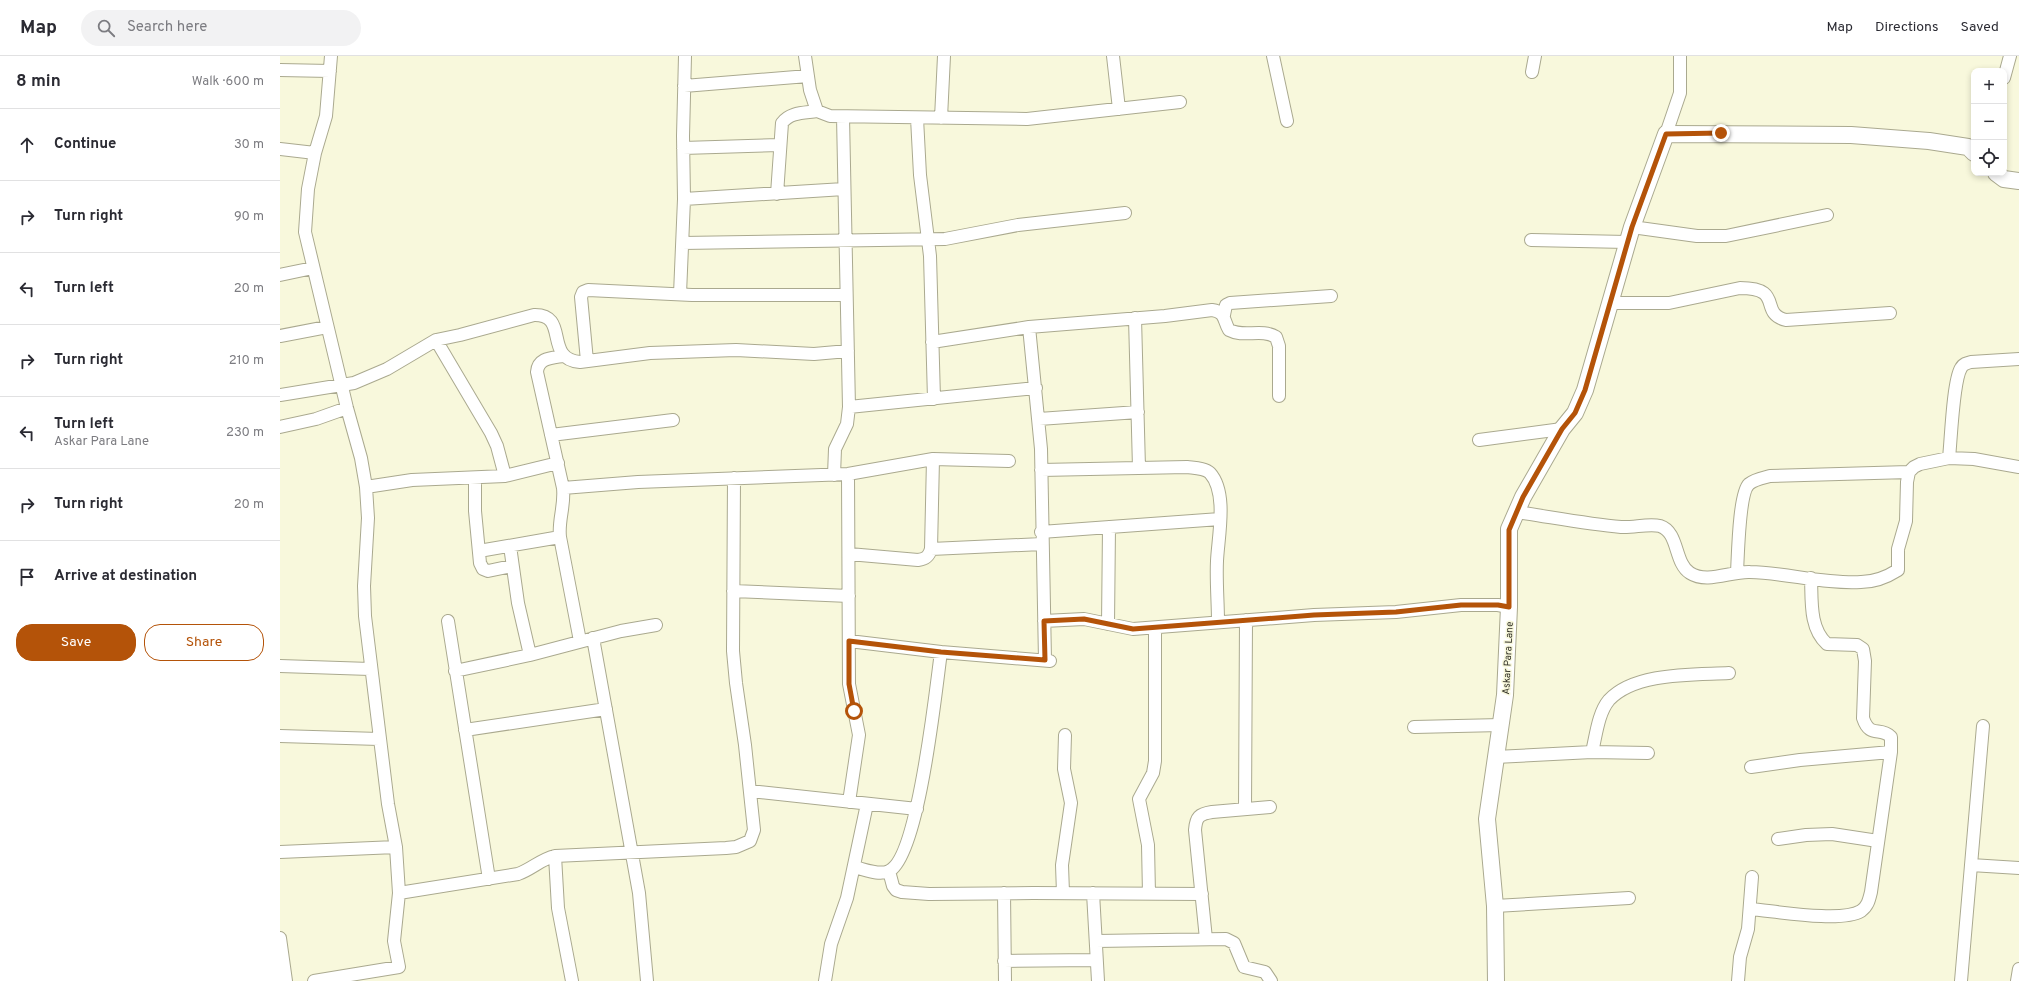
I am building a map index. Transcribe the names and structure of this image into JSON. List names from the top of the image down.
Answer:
{
  "streets": {
    "street": ["Askar Para Lane"]
  },
  "page": {
    "header": "Map",
    "search": "Search here",
    "nav": ["Map", "Directions", "Saved"],
    "heading": ["8 min", "Walk · 600 m"],
    "map_buttons": ["+", "−"],
    "list": [
      ["Continue", "30 m"],
      ["Turn right", "90 m"],
      ["Turn left", "20 m"],
      ["Turn right", "210 m"],
      ["Turn left", "Askar Para Lane", "230 m"],
      ["Turn right", "20 m"],
      "Arrive at destination"
    ],
    "buttons": ["Save", "Share"]
  }
}
